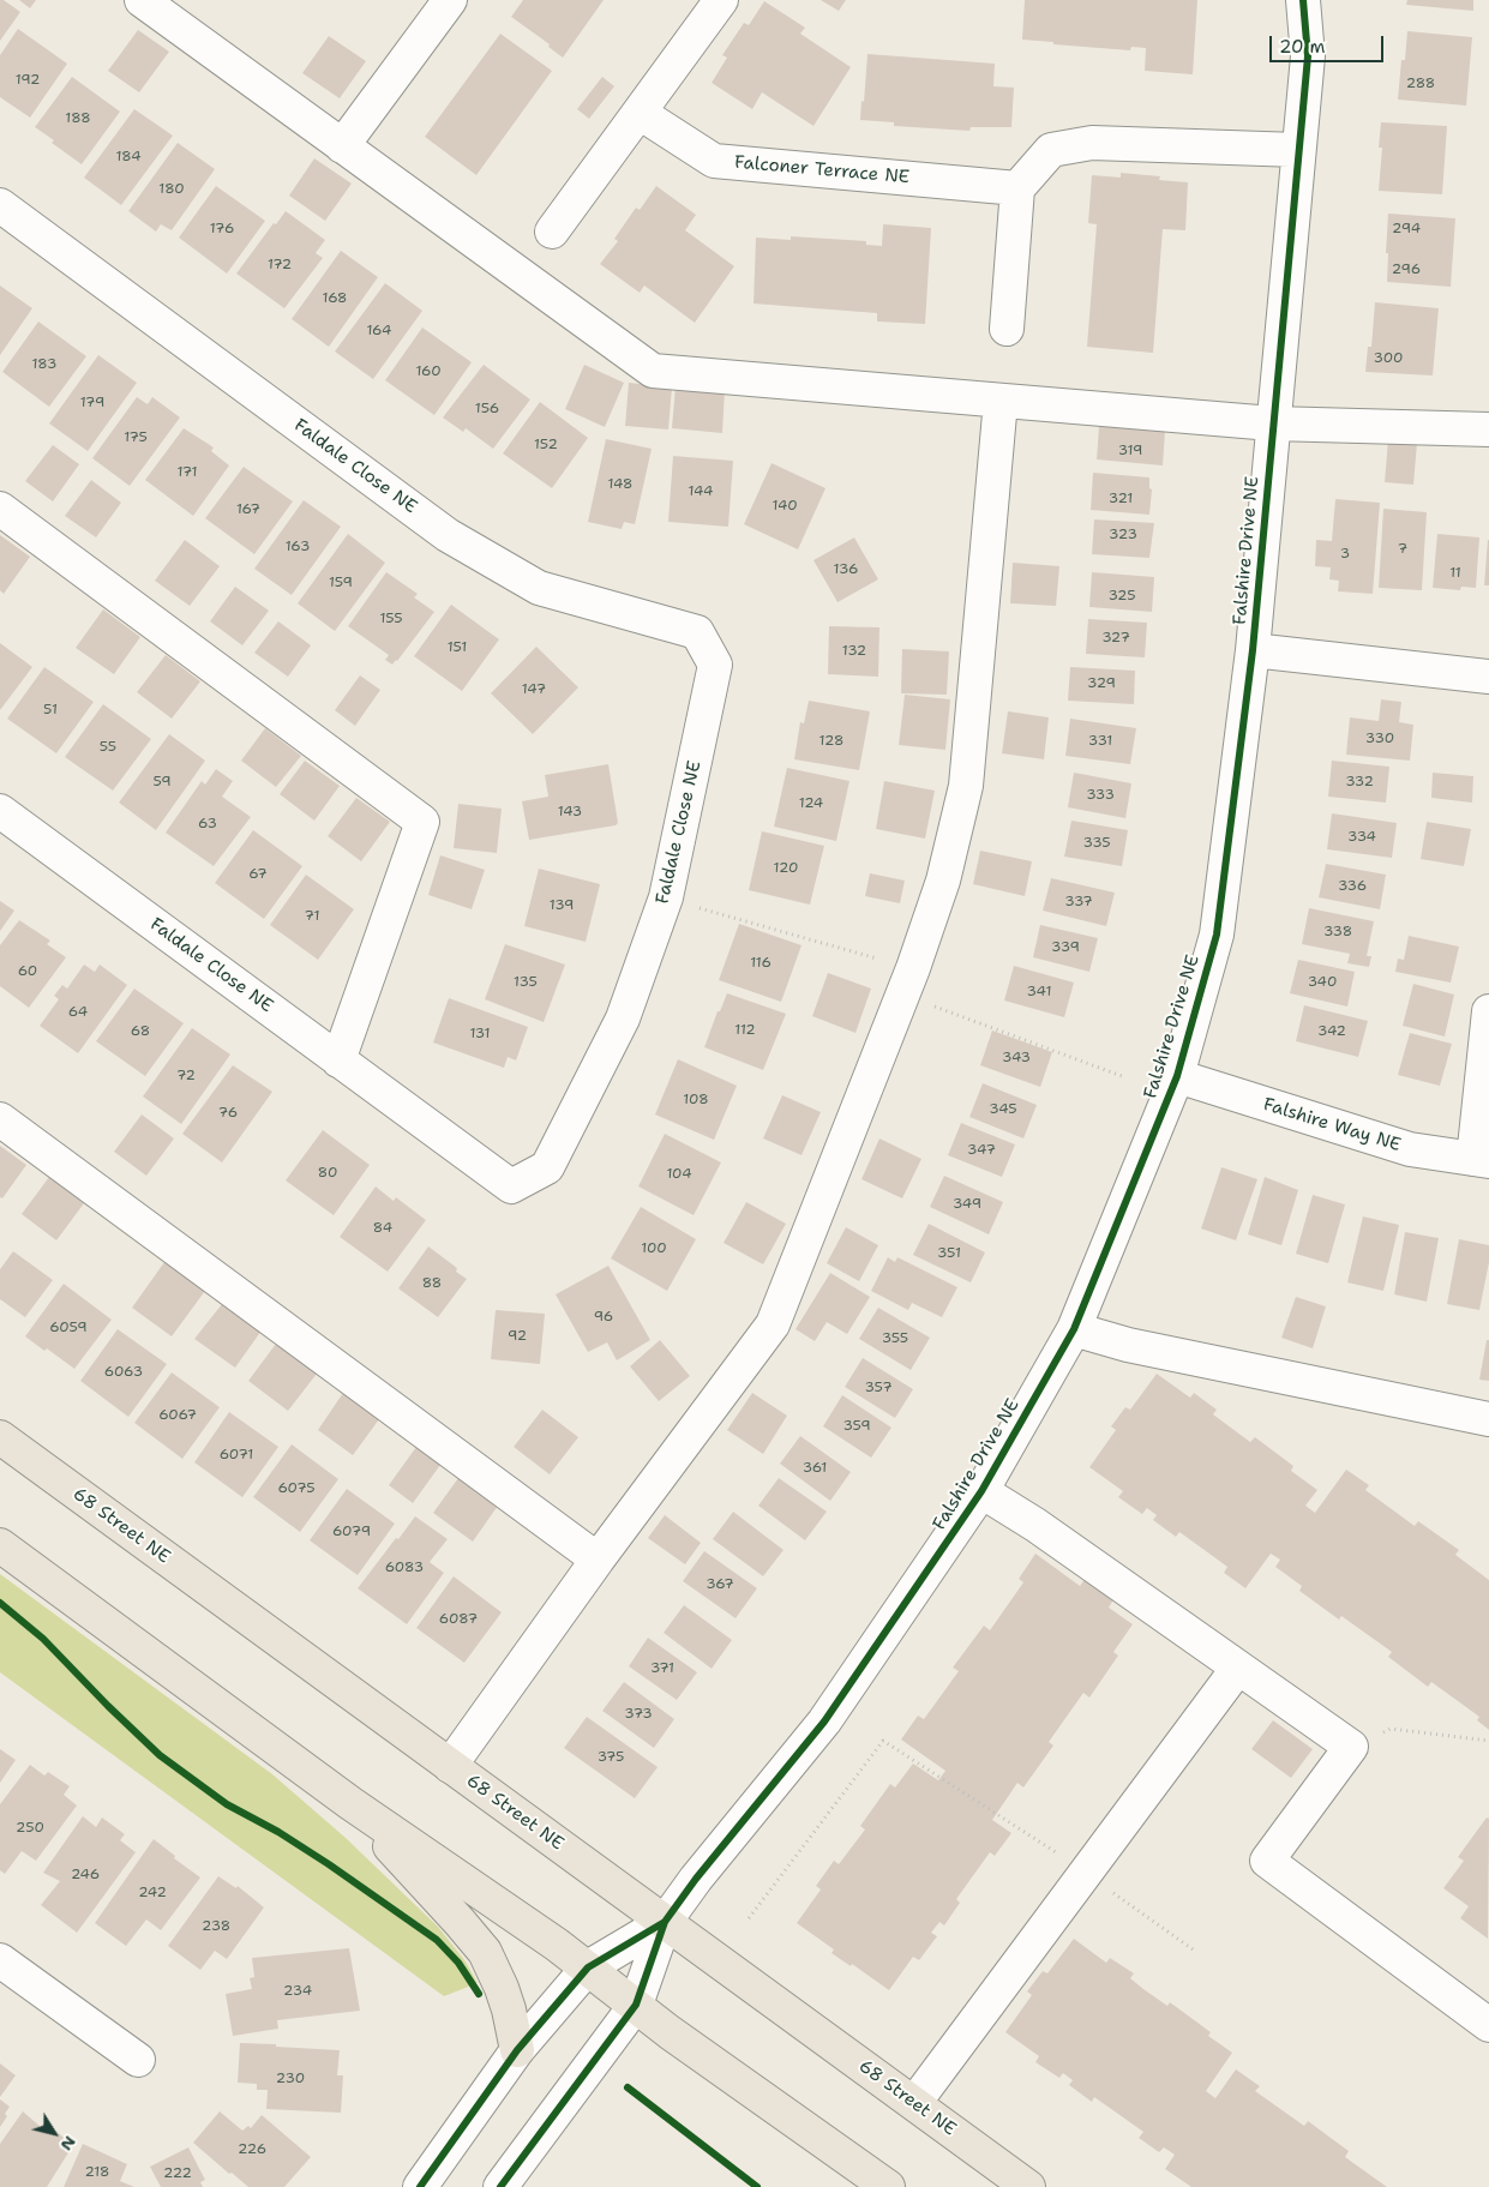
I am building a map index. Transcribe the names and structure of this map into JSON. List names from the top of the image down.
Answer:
{
  "streets": {
    "main road": ["68 Street NE"],
    "street": [
      "Falconer Terrace NE",
      "Faldale Close NE",
      "Falshire Drive NE",
      "Falshire Way NE"
    ]
  },
  "crossings": [
    ["Falshire Drive NE", "Falshire Way NE"],
    ["Falshire Drive NE", "68 Street NE"]
  ],
  "house_numbers": [
    "192",
    "288",
    "188",
    "184",
    "180",
    "176",
    "294",
    "172",
    "296",
    "168",
    "164",
    "300",
    "183",
    "160",
    "179",
    "156",
    "175",
    "152",
    "319",
    "171",
    "148",
    "144",
    "321",
    "140",
    "167",
    "323",
    "163",
    "7",
    "3",
    "136",
    "11",
    "159",
    "325",
    "155",
    "327",
    "151",
    "132",
    "329",
    "147",
    "51",
    "330",
    "128",
    "331",
    "55",
    "59",
    "332",
    "333",
    "124",
    "143",
    "63",
    "334",
    "335",
    "120",
    "67",
    "336",
    "337",
    "139",
    "71",
    "338",
    "339",
    "116",
    "60",
    "135",
    "340",
    "341",
    "64",
    "112",
    "68",
    "342",
    "131",
    "343",
    "72",
    "108",
    "345",
    "76",
    "347",
    "80",
    "104",
    "349",
    "84",
    "100",
    "351",
    "88",
    "96",
    "6059",
    "92",
    "355",
    "6063",
    "357",
    "6067",
    "359",
    "6071",
    "361",
    "6075",
    "6079",
    "6083",
    "367",
    "6087",
    "371",
    "373",
    "375",
    "250",
    "246",
    "242",
    "238",
    "234",
    "230",
    "226",
    "218",
    "222"
  ],
  "scale_bar": "20 m",
  "north": "bottom right"
}
